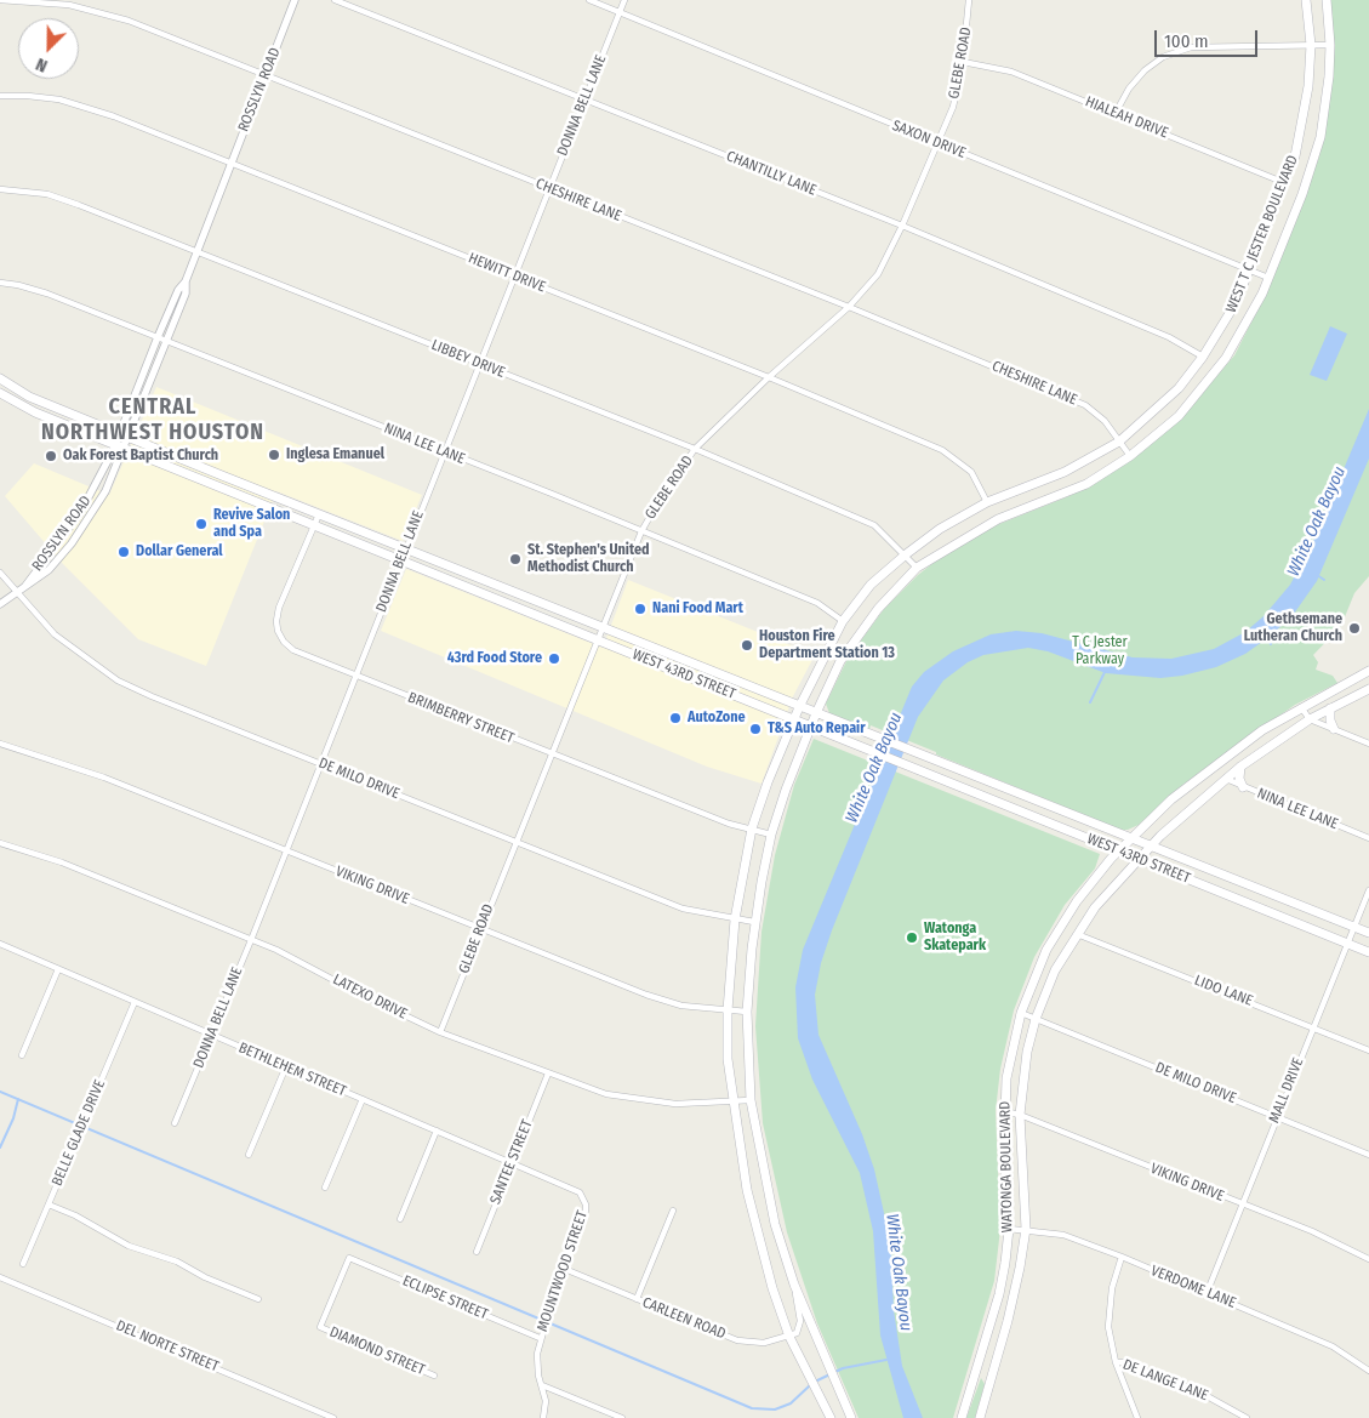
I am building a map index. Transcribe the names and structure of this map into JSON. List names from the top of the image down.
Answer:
{
  "streets": {
    "main road": ["WEST T C JESTER BOULEVARD", "WEST 43RD STREET", "WATONGA BOULEVARD"],
    "street": [
      "GLEBE ROAD",
      "ROSSLYN ROAD",
      "DONNA BELL LANE",
      "HIALEAH DRIVE",
      "SAXON DRIVE",
      "CHANTILLY LANE",
      "CHESHIRE LANE",
      "HEWITT DRIVE",
      "LIBBEY DRIVE",
      "NINA LEE LANE",
      "BRIMBERRY STREET",
      "DE MILO DRIVE",
      "VIKING DRIVE",
      "LIDO LANE",
      "LATEXO DRIVE",
      "BETHLEHEM STREET",
      "MALL DRIVE",
      "BELLE GLADE DRIVE",
      "SANTEE STREET",
      "MOUNTWOOD STREET",
      "VERDOME LANE",
      "ECLIPSE STREET",
      "CARLEEN ROAD",
      "DEL NORTE STREET",
      "DIAMOND STREET",
      "DE LANGE LANE"
    ]
  },
  "crossings": [
    ["GLEBE ROAD", "HIALEAH DRIVE"],
    ["GLEBE ROAD", "SAXON DRIVE"],
    ["GLEBE ROAD", "CHANTILLY LANE"],
    ["GLEBE ROAD", "CHESHIRE LANE"],
    ["GLEBE ROAD", "HEWITT DRIVE"],
    ["GLEBE ROAD", "LIBBEY DRIVE"],
    ["GLEBE ROAD", "NINA LEE LANE"],
    ["GLEBE ROAD", "WEST 43RD STREET"],
    ["GLEBE ROAD", "BRIMBERRY STREET"],
    ["GLEBE ROAD", "DE MILO DRIVE"],
    ["GLEBE ROAD", "VIKING DRIVE"],
    ["GLEBE ROAD", "LATEXO DRIVE"],
    ["ROSSLYN ROAD", "CHESHIRE LANE"],
    ["ROSSLYN ROAD", "HEWITT DRIVE"],
    ["ROSSLYN ROAD", "LIBBEY DRIVE"],
    ["ROSSLYN ROAD", "NINA LEE LANE"],
    ["ROSSLYN ROAD", "WEST 43RD STREET"],
    ["ROSSLYN ROAD", "DE MILO DRIVE"],
    ["DONNA BELL LANE", "SAXON DRIVE"],
    ["DONNA BELL LANE", "CHANTILLY LANE"],
    ["DONNA BELL LANE", "CHESHIRE LANE"],
    ["DONNA BELL LANE", "HEWITT DRIVE"],
    ["DONNA BELL LANE", "LIBBEY DRIVE"],
    ["DONNA BELL LANE", "NINA LEE LANE"],
    ["DONNA BELL LANE", "WEST 43RD STREET"],
    ["DONNA BELL LANE", "BRIMBERRY STREET"],
    ["DONNA BELL LANE", "DE MILO DRIVE"],
    ["DONNA BELL LANE", "VIKING DRIVE"],
    ["DONNA BELL LANE", "LATEXO DRIVE"],
    ["DONNA BELL LANE", "BETHLEHEM STREET"],
    ["HIALEAH DRIVE", "WEST T C JESTER BOULEVARD"],
    ["SAXON DRIVE", "WEST T C JESTER BOULEVARD"],
    ["CHANTILLY LANE", "WEST T C JESTER BOULEVARD"],
    ["CHESHIRE LANE", "WEST T C JESTER BOULEVARD"],
    ["WEST T C JESTER BOULEVARD", "HEWITT DRIVE"],
    ["WEST T C JESTER BOULEVARD", "LIBBEY DRIVE"],
    ["WEST T C JESTER BOULEVARD", "NINA LEE LANE"],
    ["WEST T C JESTER BOULEVARD", "WEST 43RD STREET"],
    ["WEST T C JESTER BOULEVARD", "BRIMBERRY STREET"],
    ["WEST T C JESTER BOULEVARD", "DE MILO DRIVE"],
    ["WEST T C JESTER BOULEVARD", "VIKING DRIVE"],
    ["WEST T C JESTER BOULEVARD", "LATEXO DRIVE"],
    ["WEST T C JESTER BOULEVARD", "CARLEEN ROAD"],
    ["NINA LEE LANE", "WATONGA BOULEVARD"],
    ["WEST 43RD STREET", "BRIMBERRY STREET"],
    ["WEST 43RD STREET", "MALL DRIVE"],
    ["WEST 43RD STREET", "WATONGA BOULEVARD"],
    ["DE MILO DRIVE", "MALL DRIVE"],
    ["DE MILO DRIVE", "WATONGA BOULEVARD"],
    ["VIKING DRIVE", "MALL DRIVE"],
    ["VIKING DRIVE", "WATONGA BOULEVARD"],
    ["LIDO LANE", "MALL DRIVE"],
    ["LIDO LANE", "WATONGA BOULEVARD"],
    ["LATEXO DRIVE", "SANTEE STREET"],
    ["BETHLEHEM STREET", "BELLE GLADE DRIVE"],
    ["BETHLEHEM STREET", "SANTEE STREET"],
    ["BETHLEHEM STREET", "MOUNTWOOD STREET"],
    ["MALL DRIVE", "VERDOME LANE"],
    ["WATONGA BOULEVARD", "VERDOME LANE"],
    ["MOUNTWOOD STREET", "ECLIPSE STREET"],
    ["MOUNTWOOD STREET", "CARLEEN ROAD"],
    ["ECLIPSE STREET", "DIAMOND STREET"]
  ],
  "districts": ["CENTRAL NORTHWEST HOUSTON"],
  "water": ["White Oak Bayou"],
  "parks": ["T C Jester Parkway"],
  "places": [
    "Inglesa Emanuel",
    "Oak Forest Baptist Church",
    "Revive Salon and Spa",
    "Dollar General",
    "St. Stephen's United Methodist Church",
    "Nani Food Mart",
    "Gethsemane Lutheran Church",
    "Houston Fire Department Station 13",
    "43rd Food Store",
    "AutoZone",
    "T&S Auto Repair",
    "Watonga Skatepark"
  ],
  "scale_bar": "100 m",
  "north": "bottom left"
}
